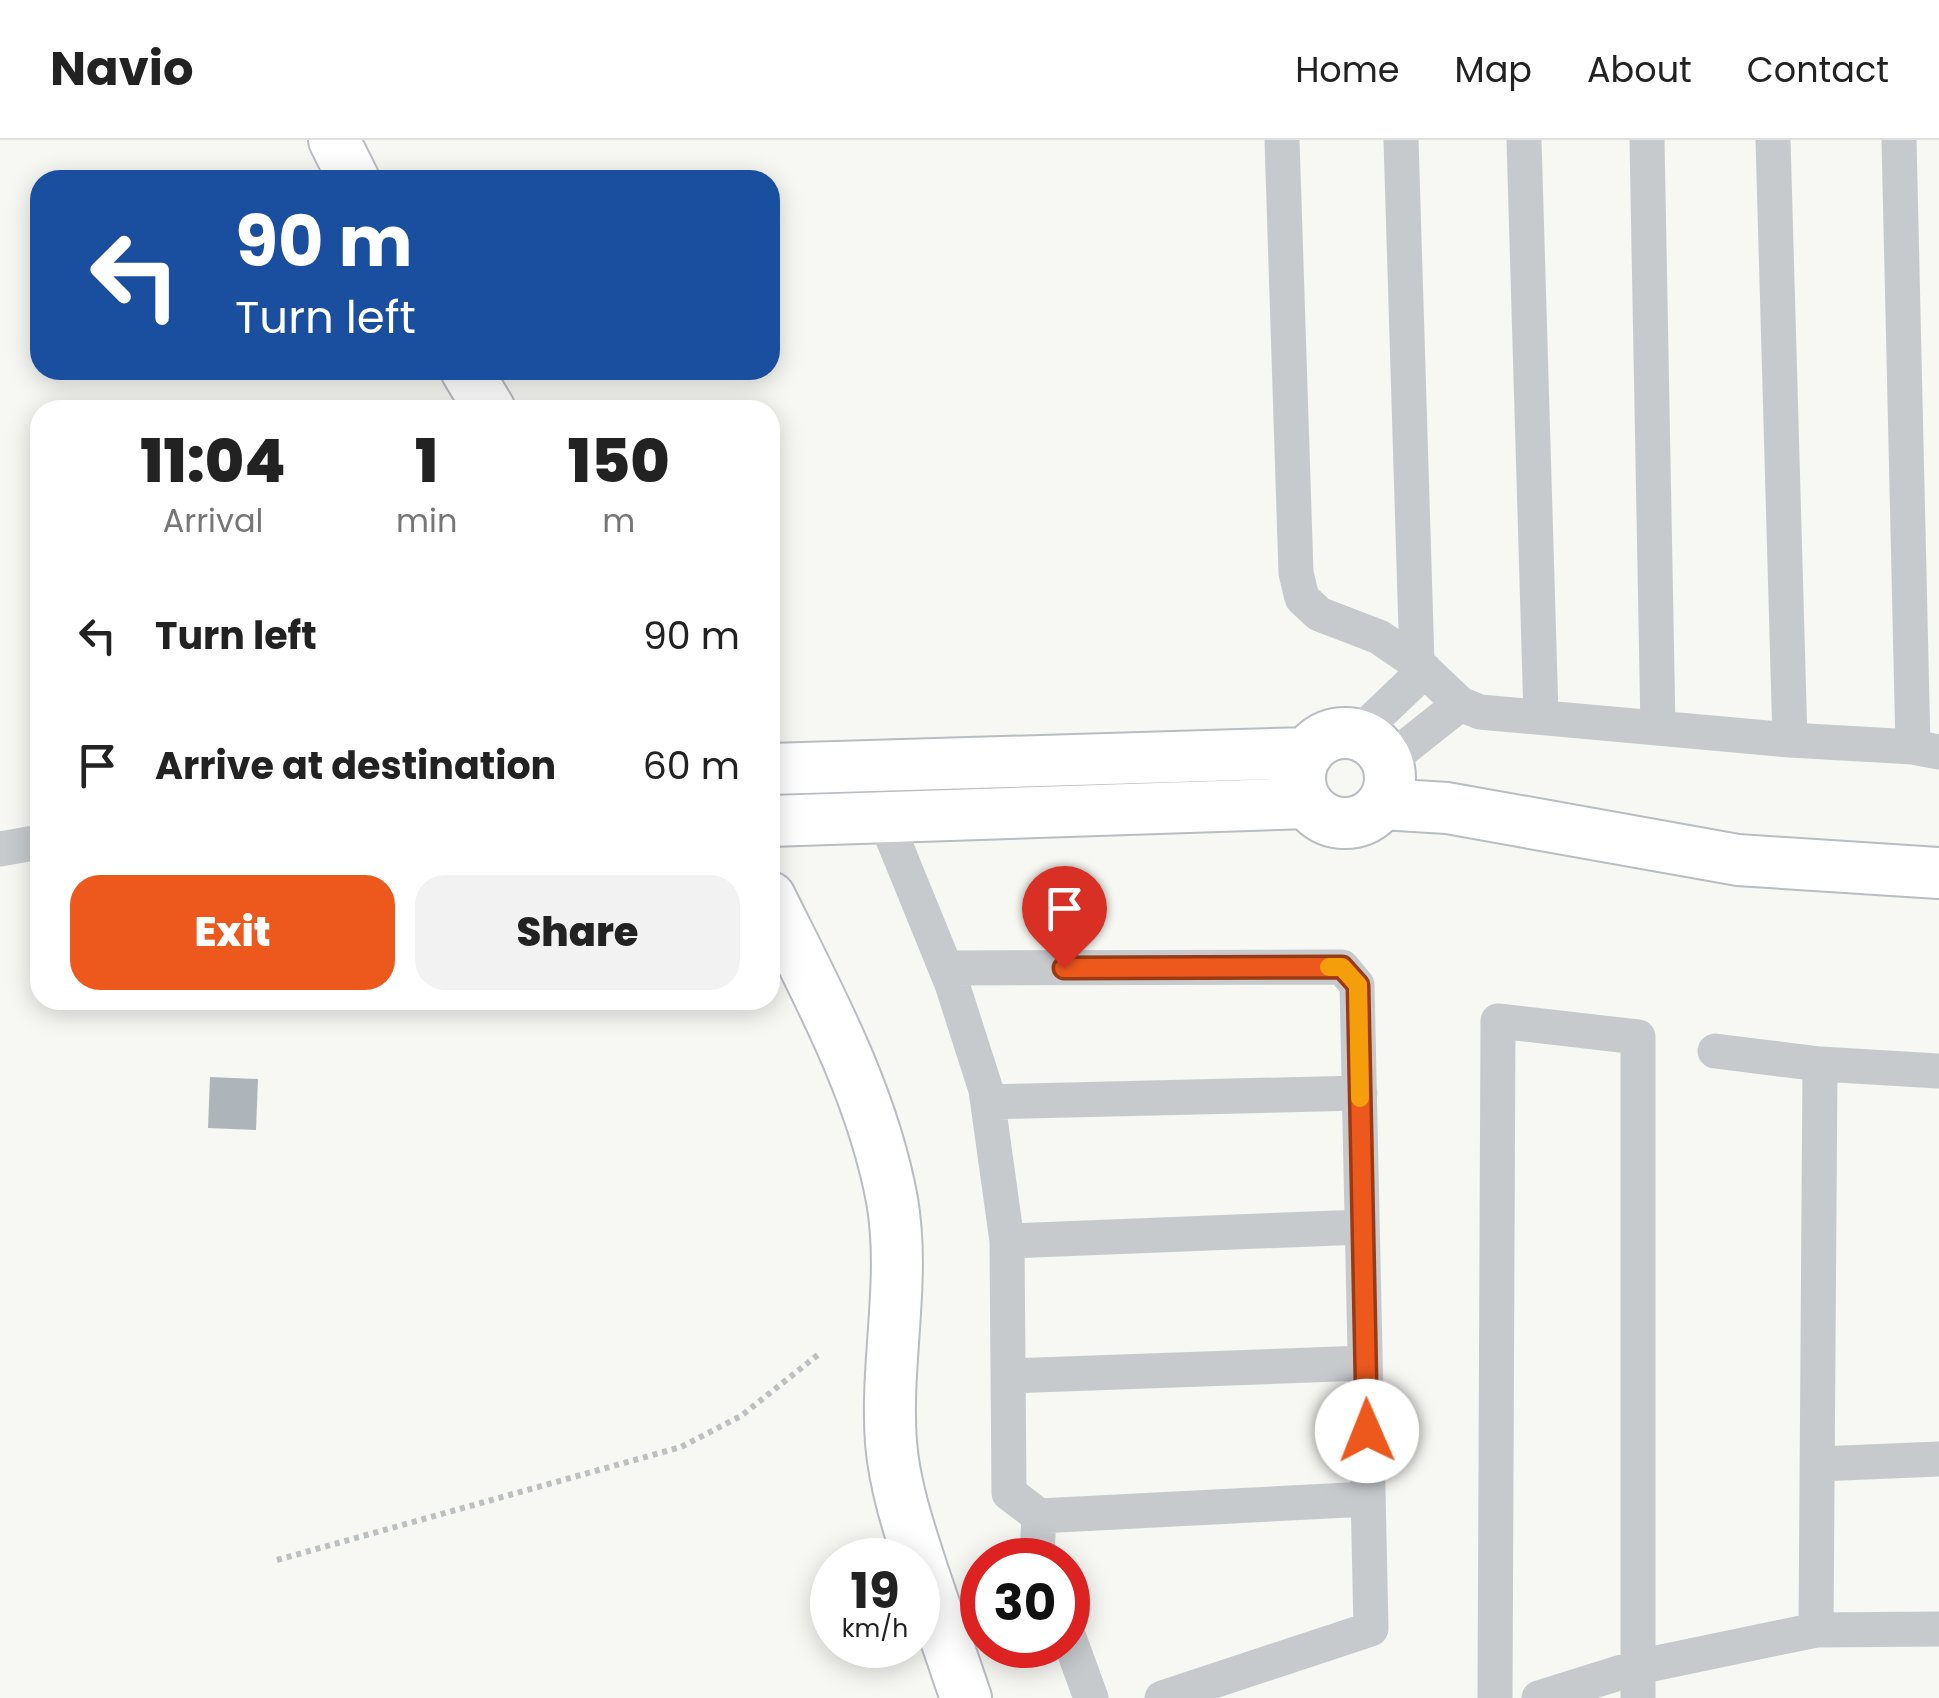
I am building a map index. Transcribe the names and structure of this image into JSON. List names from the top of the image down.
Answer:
{
  "page": {
    "header": "Navio",
    "nav": [
      "Home",
      "Map",
      "About",
      "Contact"
    ],
    "turn": ["90 m", "Turn left"],
    "eta": [
      "11:04",
      "Arrival",
      "1",
      "min",
      "150",
      "m"
    ],
    "list": [
      {
        "name": "Turn left",
        "value": "90 m"
      },
      {
        "name": "Arrive at destination",
        "value": "60 m"
      }
    ],
    "buttons": ["Exit", "Share"],
    "speed": "19 km/h",
    "limit": "30"
  }
}
